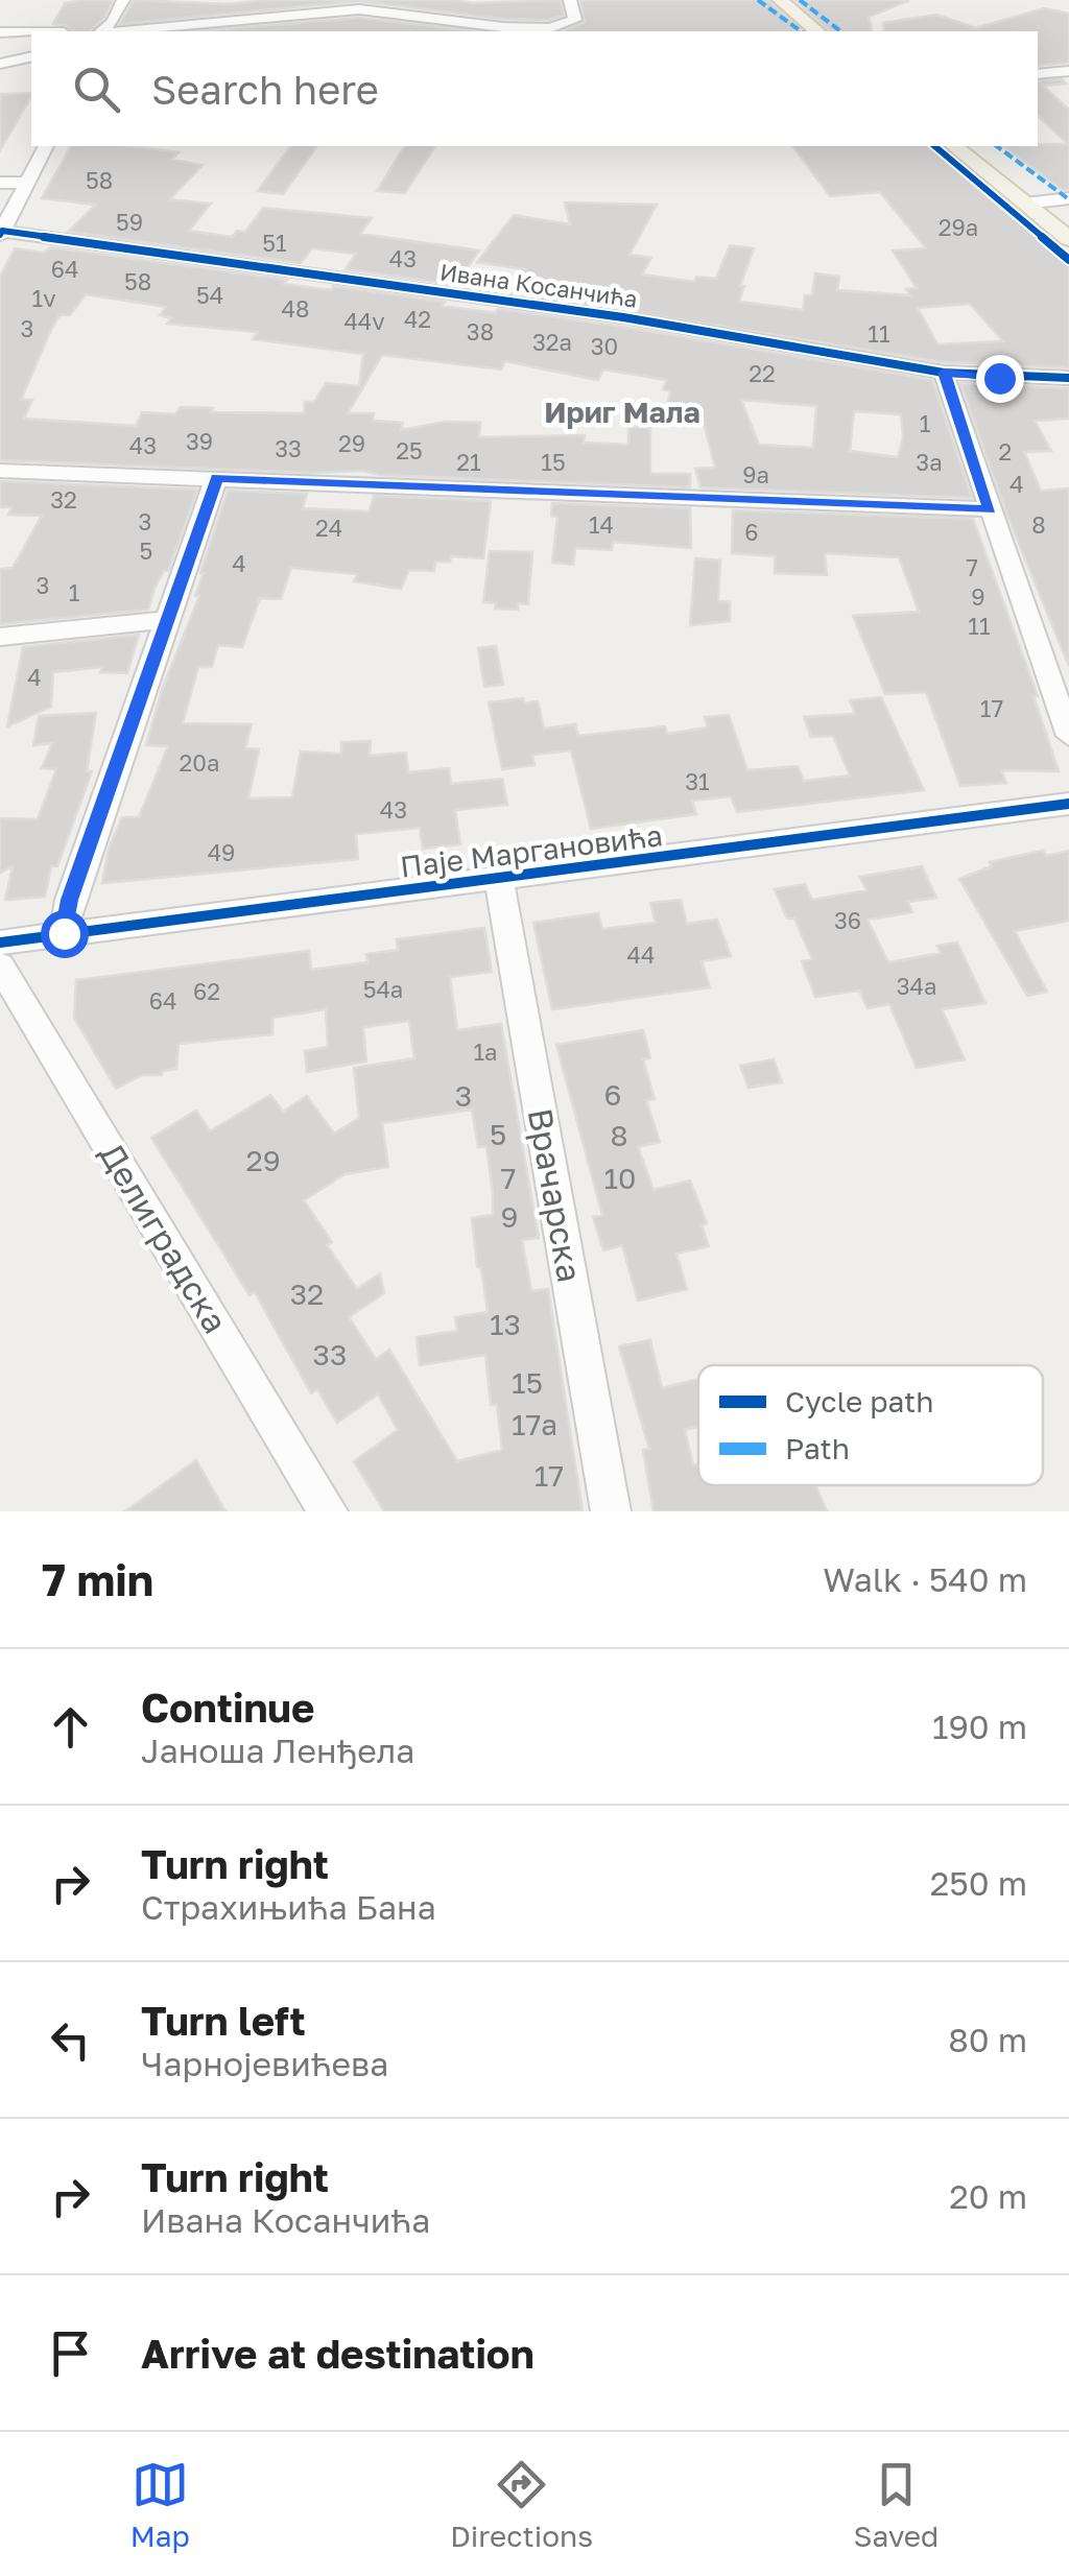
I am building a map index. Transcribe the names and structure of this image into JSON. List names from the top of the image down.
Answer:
{
  "streets": {
    "street": [
      "Ивана Косанчића",
      "Паје Маргановића",
      "Врачарска",
      "Делиградска"
    ]
  },
  "crossings": [
    ["Паје Маргановића", "Врачарска"]
  ],
  "districts": ["Ириг Мала"],
  "house_numbers": [
    "58",
    "59",
    "29a",
    "51",
    "43",
    "64",
    "58",
    "54",
    "1v",
    "48",
    "42",
    "44v",
    "3",
    "38",
    "11",
    "32a",
    "30",
    "22",
    "1",
    "39",
    "29",
    "43",
    "33",
    "25",
    "2",
    "21",
    "15",
    "3a",
    "9a",
    "4",
    "32",
    "3",
    "14",
    "8",
    "24",
    "6",
    "5",
    "4",
    "7",
    "3",
    "1",
    "9",
    "11",
    "4",
    "17",
    "20a",
    "31",
    "43",
    "49",
    "36",
    "44",
    "34a",
    "54a",
    "62",
    "64",
    "1a",
    "6",
    "3",
    "5",
    "8",
    "29",
    "7",
    "10",
    "9",
    "32",
    "13",
    "33",
    "15",
    "17a",
    "17"
  ],
  "legend": ["Cycle path", "Path"],
  "page": {
    "search": "Search here",
    "heading": ["7 min", "Walk · 540 m"],
    "list": [
      ["Continue", "Јаноша Ленђела", "190 m"],
      ["Turn right", "Страхињића Бана", "250 m"],
      ["Turn left", "Чарнојевићева", "80 m"],
      ["Turn right", "Ивана Косанчића", "20 m"],
      "Arrive at destination"
    ],
    "nav": ["Map", "Directions", "Saved"]
  }
}
